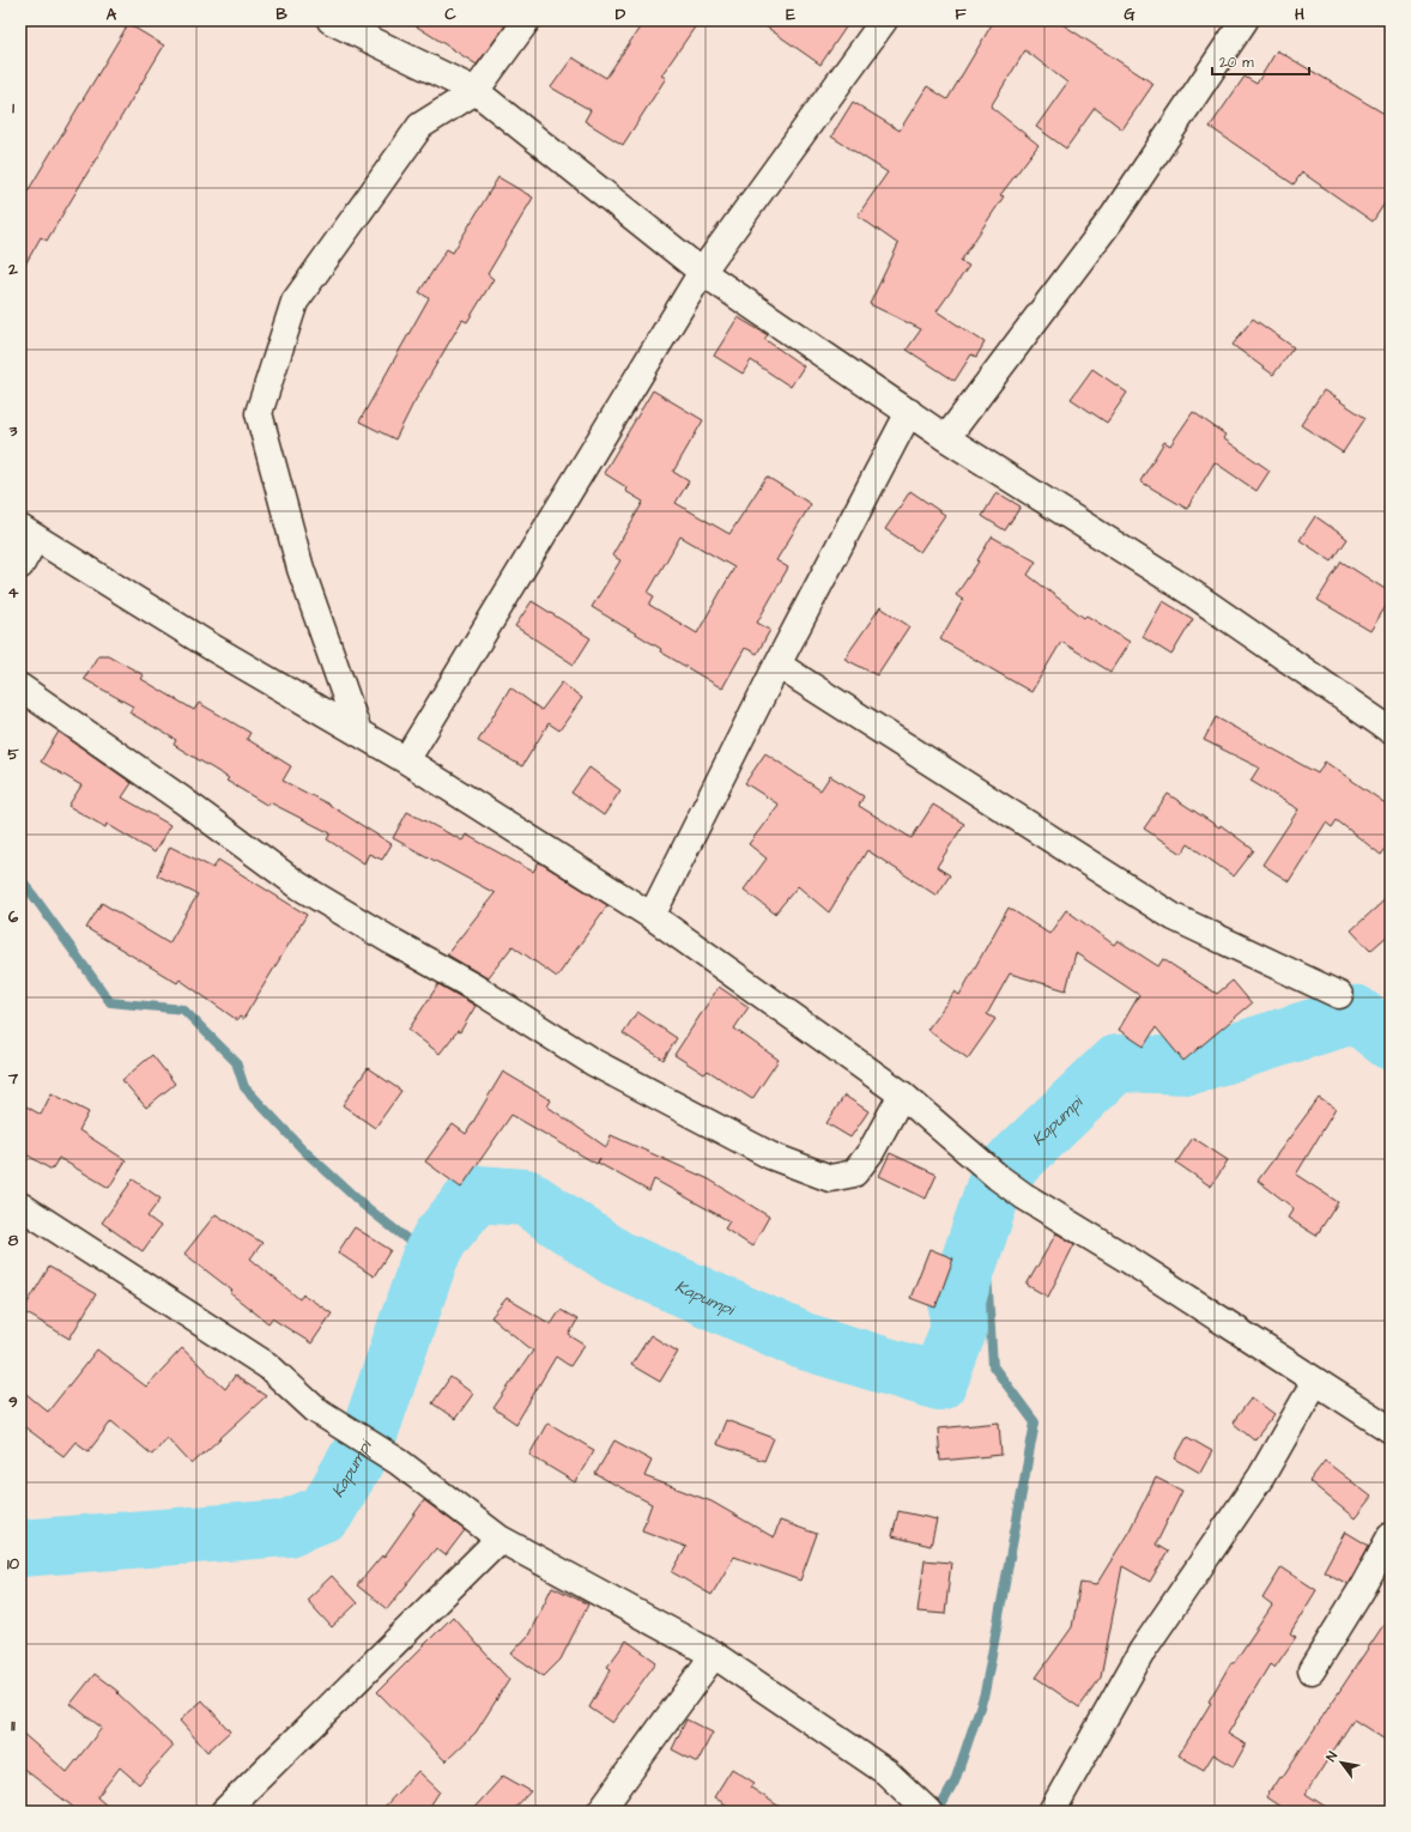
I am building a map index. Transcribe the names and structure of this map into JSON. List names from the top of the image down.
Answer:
{
  "water": ["Kapumpi"],
  "scale_bar": "20 m",
  "north": "top left",
  "grid": {
    "columns": [
      "A",
      "B",
      "C",
      "D",
      "E",
      "F",
      "G",
      "H"
    ],
    "rows": [
      "1",
      "2",
      "3",
      "4",
      "5",
      "6",
      "7",
      "8",
      "9",
      "10",
      "11"
    ]
  }
}
